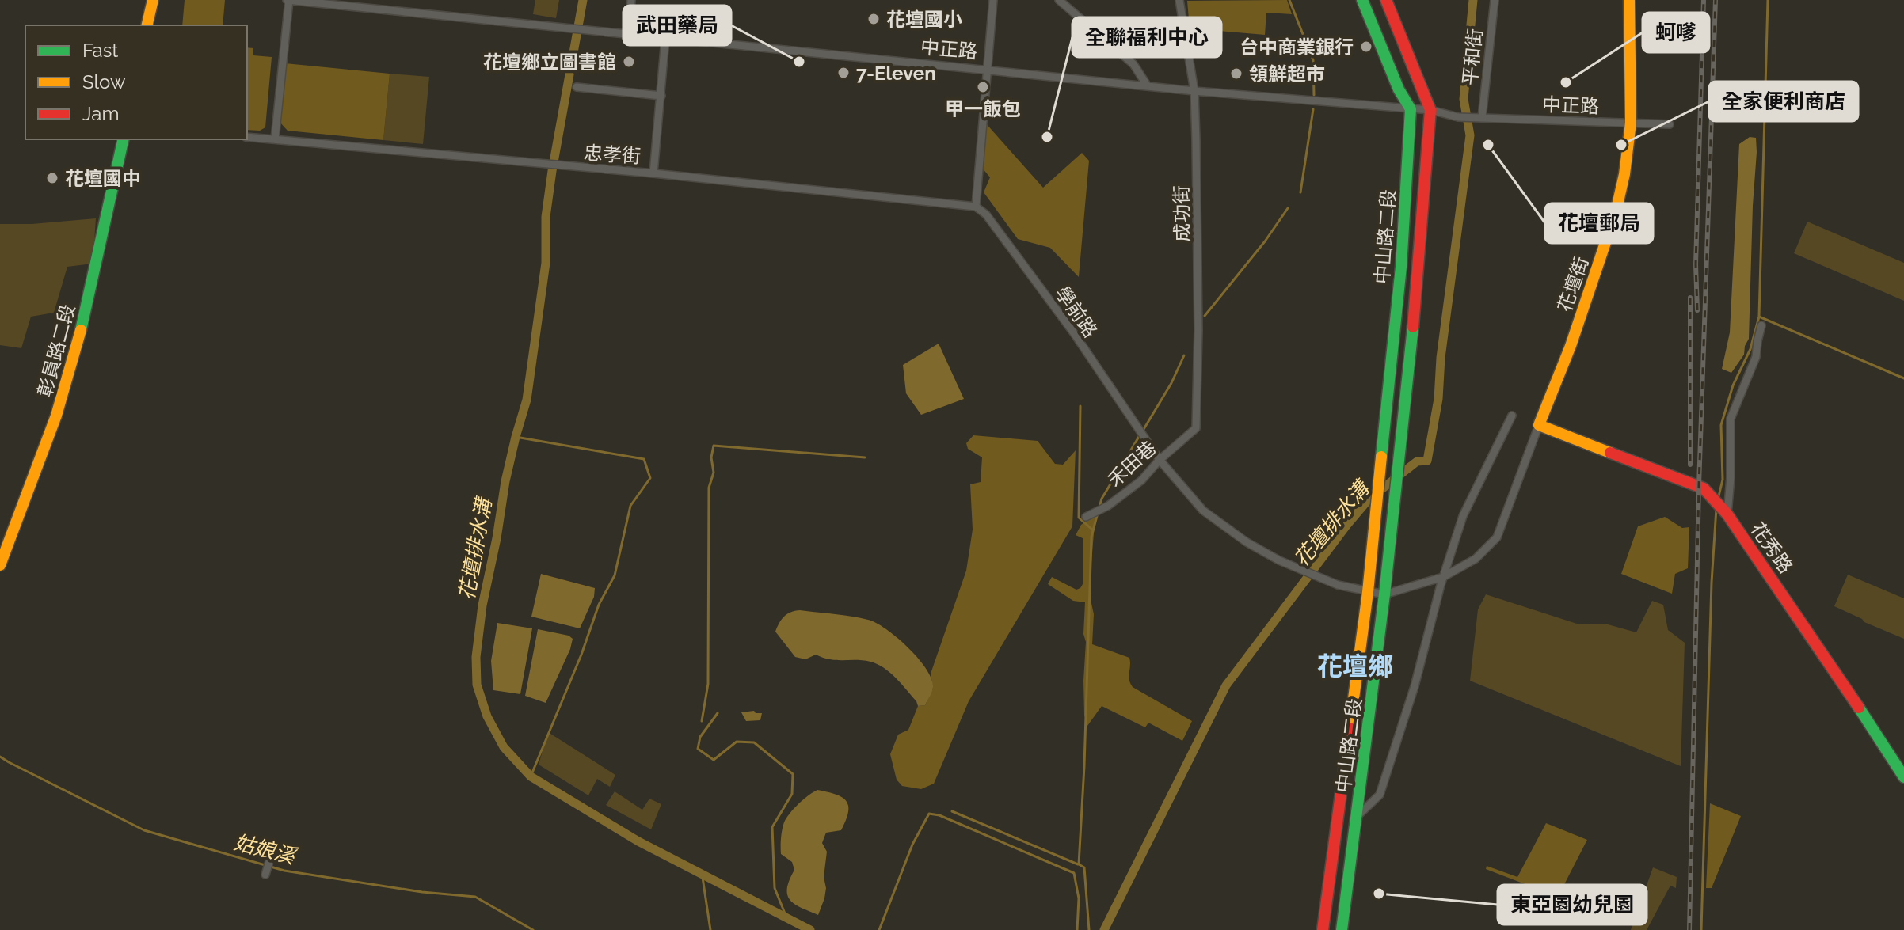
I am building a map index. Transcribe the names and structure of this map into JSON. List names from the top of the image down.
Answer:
{
  "streets": {
    "main road": [
      "中山路二段",
      "花壇街",
      "彰員路二段",
      "花秀路"
    ],
    "street": [
      "中正路",
      "平和街",
      "忠孝街",
      "成功街",
      "學前路",
      "禾田巷"
    ]
  },
  "crossings": [
    ["中正路", "平和街"],
    ["中正路", "成功街"],
    ["中正路", "中山路二段"],
    ["中正路", "花壇街"],
    ["忠孝街", "學前路"],
    ["成功街", "禾田巷"],
    ["中山路二段", "學前路"],
    ["花壇街", "花秀路"],
    ["學前路", "禾田巷"]
  ],
  "districts": ["花壇鄉"],
  "water": ["花壇排水溝", "姑娘溪"],
  "places": [
    "花壇國小",
    "台中商業銀行",
    "花壇鄉立圖書館",
    "武田藥局",
    "7-Eleven",
    "領鮮超市",
    "蚵嗲",
    "甲一飯包",
    "全聯福利中心",
    "花壇郵局",
    "全家便利商店",
    "花壇國中",
    "東亞園幼兒園"
  ],
  "legend": ["Fast", "Slow", "Jam"]
}
